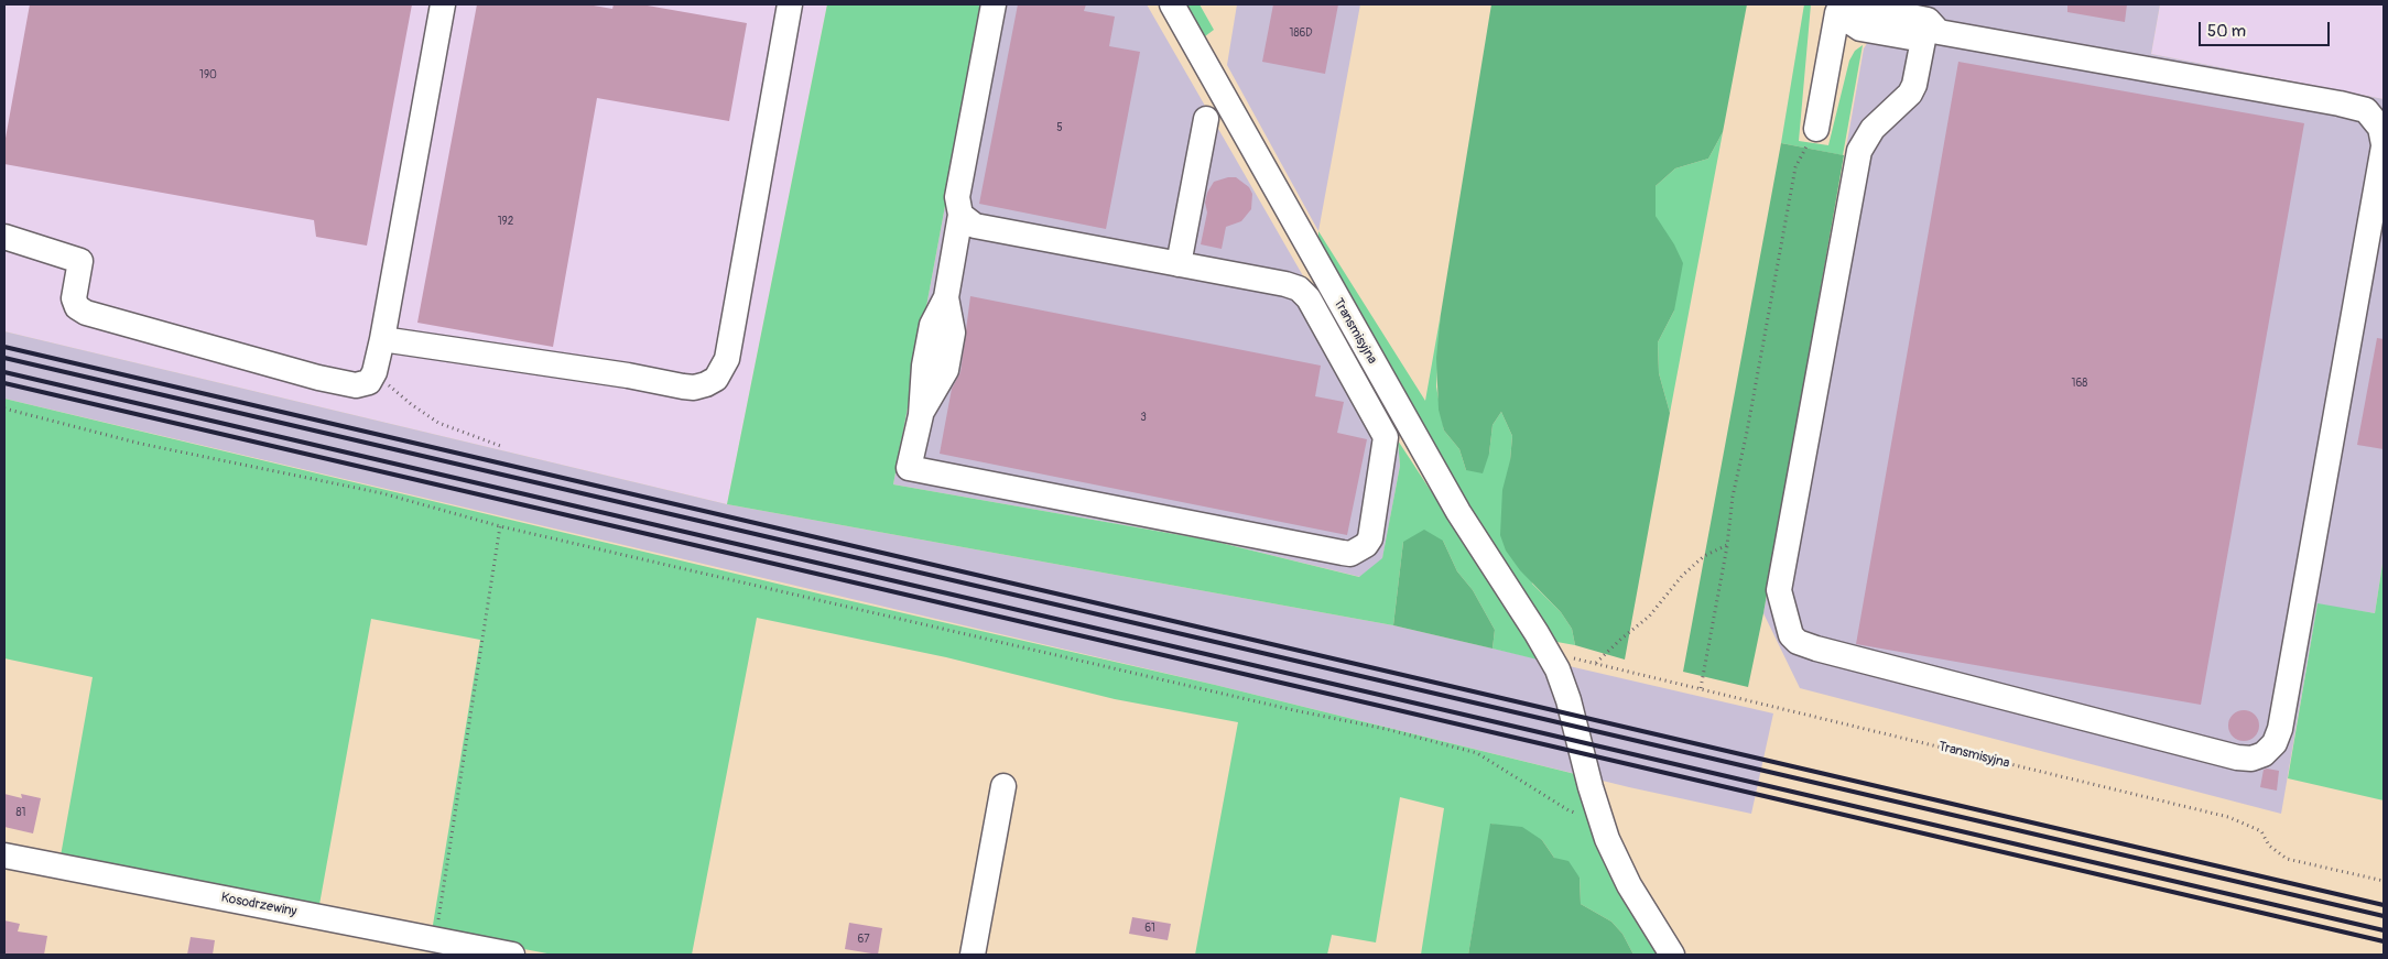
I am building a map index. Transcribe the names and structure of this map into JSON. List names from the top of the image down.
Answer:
{
  "streets": {
    "street": ["Transmisyjna", "Kosodrzewiny"]
  },
  "house_numbers": [
    "186D",
    "190",
    "5",
    "192",
    "168",
    "3",
    "81",
    "61",
    "67"
  ],
  "scale_bar": "50 m"
}
